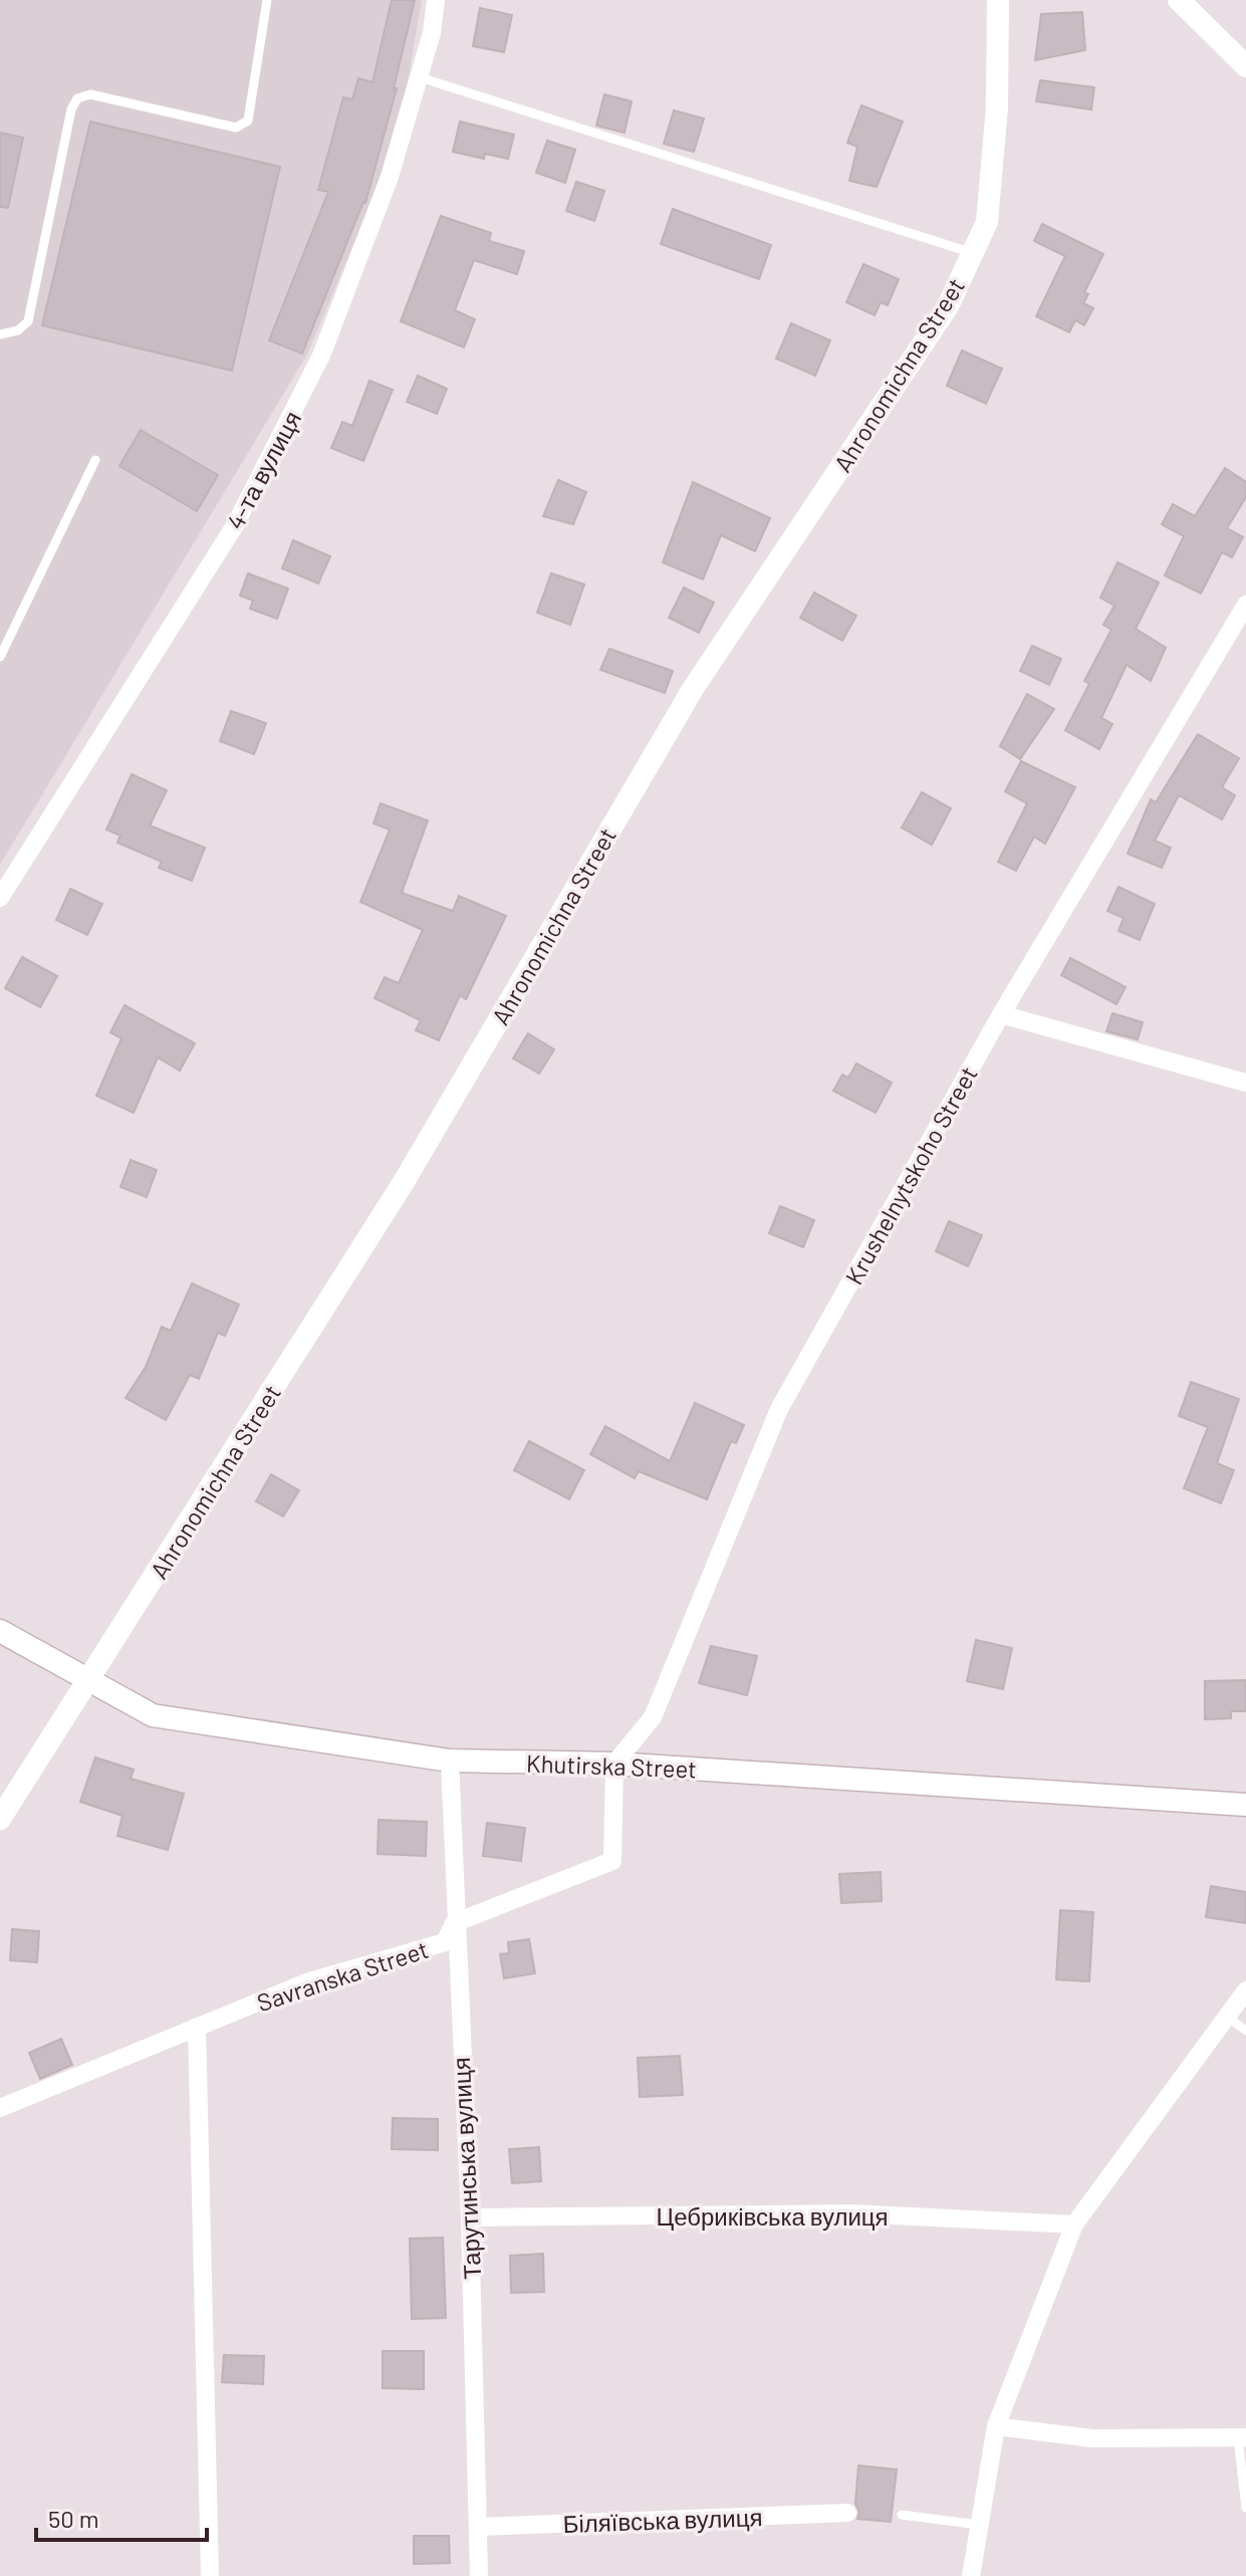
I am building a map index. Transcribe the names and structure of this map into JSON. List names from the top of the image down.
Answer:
{
  "streets": {
    "street": [
      "Ahronomichna Street",
      "4-та вулиця",
      "Krushelnytskoho Street",
      "Khutirska Street",
      "Savranska Street",
      "Тарутинська вулиця",
      "Цебриківська вулиця",
      "Біляївська вулиця"
    ]
  },
  "crossings": [
    ["Ahronomichna Street", "Khutirska Street"],
    ["Krushelnytskoho Street", "Khutirska Street"],
    ["Krushelnytskoho Street", "Savranska Street"],
    ["Khutirska Street", "Savranska Street"],
    ["Khutirska Street", "Тарутинська вулиця"],
    ["Savranska Street", "Тарутинська вулиця"],
    ["Тарутинська вулиця", "Цебриківська вулиця"],
    ["Тарутинська вулиця", "Біляївська вулиця"]
  ],
  "scale_bar": "50 m"
}
